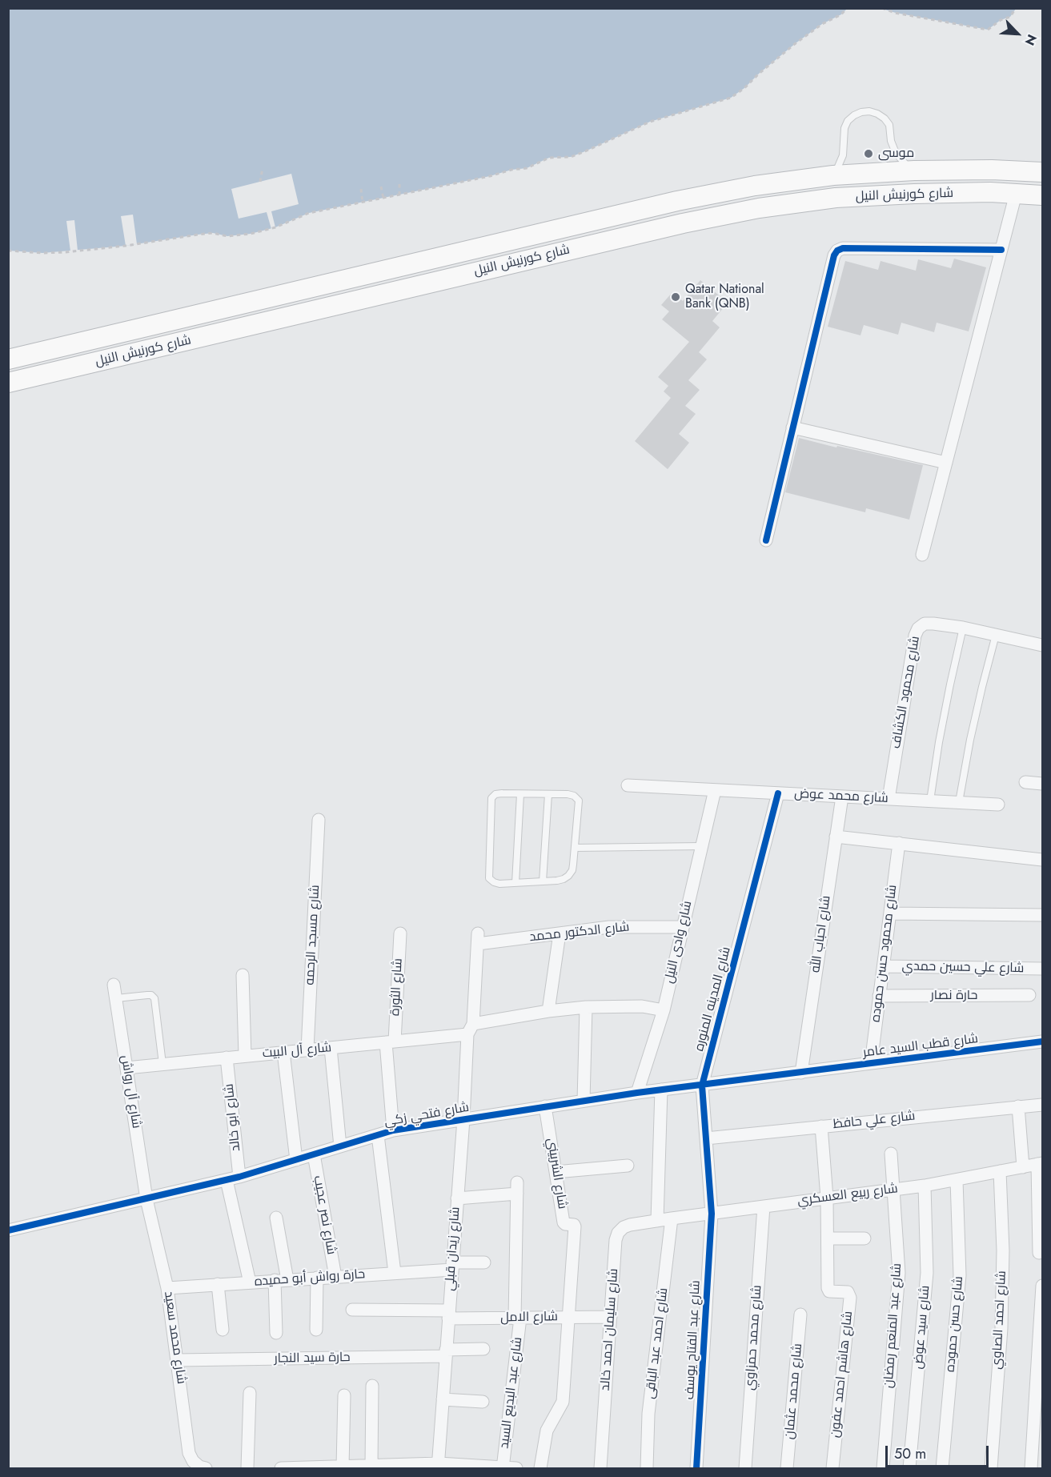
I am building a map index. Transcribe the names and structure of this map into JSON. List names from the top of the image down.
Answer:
{
  "streets": {
    "highway": ["شارع كورنيش النيل"],
    "street": [
      "شارع محمود الكشاف",
      "شارع محمد عوض",
      "شارع الدكتور محمد",
      "شارع احباب الله",
      "شارع مسجد الرحمه",
      "شارع وادى النيل",
      "شارع محمود حسن حموده",
      "شارع علي حسين حمدي",
      "شارع الثورة",
      "حارة نصار",
      "شارع المدينه المنوره",
      "شارع قطب السيد عامر",
      "شارع آل البيت",
      "شارع آل رواش",
      "شارع فتحي زكي",
      "شارع ابو خالد",
      "شارع علي حافظ",
      "شارع الشربيني",
      "شارع ربيع العسكري",
      "شارع نصر عجيب",
      "شارع زيدان قبلي",
      "حارة رواش أبو حميده",
      "شارع الامل",
      "شارع احمد الصاوي",
      "شارع حسن حموده",
      "شارع عبد المنعم رمضان",
      "شارع سيد عوض",
      "شارع سليمان احمد خالد",
      "شارع محمد سعيد",
      "شارع محمد حمزاوي",
      "شارع عبد الفتاح يوسف",
      "شارع احمد عبد الباقى",
      "حارة سيد النجار",
      "شارع هاشم احمد عفون",
      "شارع محمد عثمان",
      "شارع عبد البديع السيد"
    ]
  },
  "crossings": [
    ["شارع محمود الكشاف", "شارع محمد عوض"],
    ["شارع محمد عوض", "شارع احباب الله"],
    ["شارع محمد عوض", "شارع وادى النيل"],
    ["شارع محمد عوض", "شارع المدينه المنوره"],
    ["شارع الدكتور محمد", "شارع وادى النيل"],
    ["شارع الدكتور محمد", "شارع زيدان قبلي"],
    ["شارع احباب الله", "شارع قطب السيد عامر"],
    ["شارع احباب الله", "شارع فتحي زكي"],
    ["شارع مسجد الرحمه", "شارع آل البيت"],
    ["شارع وادى النيل", "شارع آل البيت"],
    ["شارع وادى النيل", "شارع فتحي زكي"],
    ["شارع محمود حسن حموده", "شارع علي حسين حمدي"],
    ["شارع محمود حسن حموده", "حارة نصار"],
    ["شارع محمود حسن حموده", "شارع قطب السيد عامر"],
    ["شارع الثورة", "شارع آل البيت"],
    ["شارع الثورة", "شارع فتحي زكي"],
    ["شارع المدينه المنوره", "شارع فتحي زكي"],
    ["شارع المدينه المنوره", "شارع علي حافظ"],
    ["شارع المدينه المنوره", "شارع ربيع العسكري"],
    ["شارع المدينه المنوره", "شارع عبد الفتاح يوسف"],
    ["شارع قطب السيد عامر", "شارع فتحي زكي"],
    ["شارع آل البيت", "شارع آل رواش"],
    ["شارع آل البيت", "شارع ابو خالد"],
    ["شارع آل البيت", "شارع زيدان قبلي"],
    ["شارع آل رواش", "شارع فتحي زكي"],
    ["شارع آل رواش", "شارع محمد سعيد"],
    ["شارع فتحي زكي", "شارع ابو خالد"],
    ["شارع فتحي زكي", "شارع الشربيني"],
    ["شارع فتحي زكي", "شارع نصر عجيب"],
    ["شارع فتحي زكي", "شارع زيدان قبلي"],
    ["شارع فتحي زكي", "شارع محمد سعيد"],
    ["شارع علي حافظ", "شارع هاشم احمد عفون"],
    ["شارع الشربيني", "شارع الامل"],
    ["شارع ربيع العسكري", "شارع احمد الصاوي"],
    ["شارع ربيع العسكري", "شارع حسن حموده"],
    ["شارع ربيع العسكري", "شارع عبد المنعم رمضان"],
    ["شارع ربيع العسكري", "شارع سيد عوض"],
    ["شارع ربيع العسكري", "شارع سليمان احمد خالد"],
    ["شارع ربيع العسكري", "شارع محمد حمزاوي"],
    ["شارع ربيع العسكري", "شارع عبد الفتاح يوسف"],
    ["شارع ربيع العسكري", "شارع احمد عبد الباقى"],
    ["شارع ربيع العسكري", "شارع هاشم احمد عفون"],
    ["شارع نصر عجيب", "حارة رواش أبو حميده"],
    ["شارع زيدان قبلي", "حارة رواش أبو حميده"],
    ["شارع زيدان قبلي", "شارع الامل"],
    ["شارع زيدان قبلي", "حارة سيد النجار"],
    ["شارع زيدان قبلي", "شارع عبد البديع السيد"],
    ["حارة رواش أبو حميده", "شارع محمد سعيد"],
    ["شارع الامل", "شارع سليمان احمد خالد"],
    ["شارع الامل", "شارع عبد البديع السيد"],
    ["شارع محمد سعيد", "حارة سيد النجار"]
  ],
  "places": ["موسى", "Qatar National Bank (QNB)"],
  "scale_bar": "50 m",
  "north": "bottom right"
}
